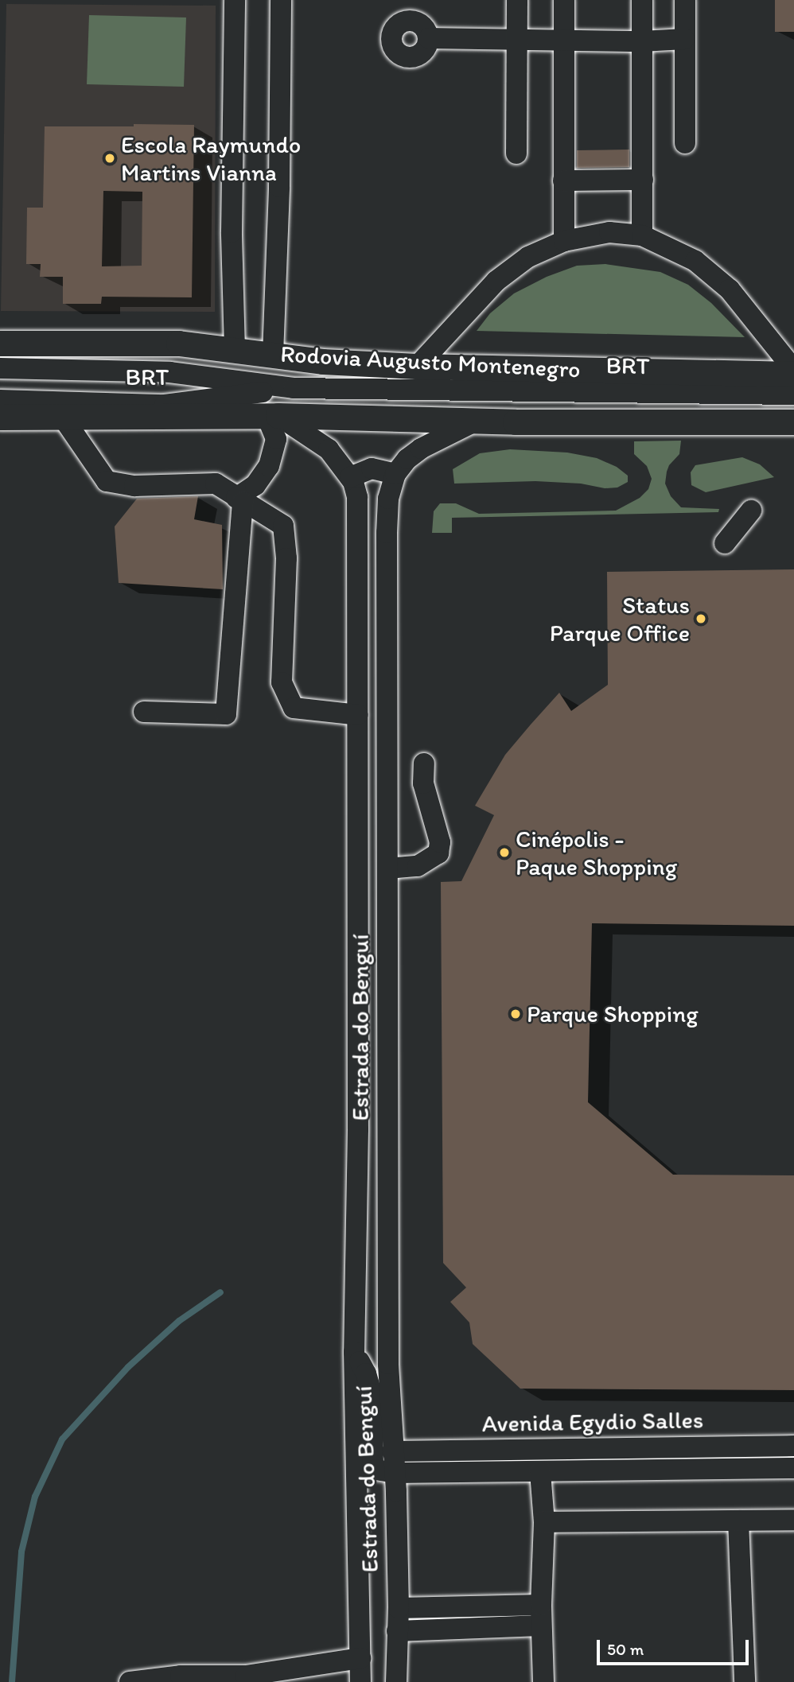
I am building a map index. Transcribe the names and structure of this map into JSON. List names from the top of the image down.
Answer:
{
  "streets": {
    "main road": ["Rodovia Augusto Montenegro"],
    "street": ["BRT", "Estrada do Benguí", "Avenida Egydio Salles"]
  },
  "crossings": [
    ["Estrada do Benguí", "Avenida Egydio Salles"]
  ],
  "places": [
    "Escola Raymundo Martins Vianna",
    "Status Parque Office",
    "Cinépolis - Paque Shopping",
    "Parque Shopping"
  ],
  "scale_bar": "50 m"
}
